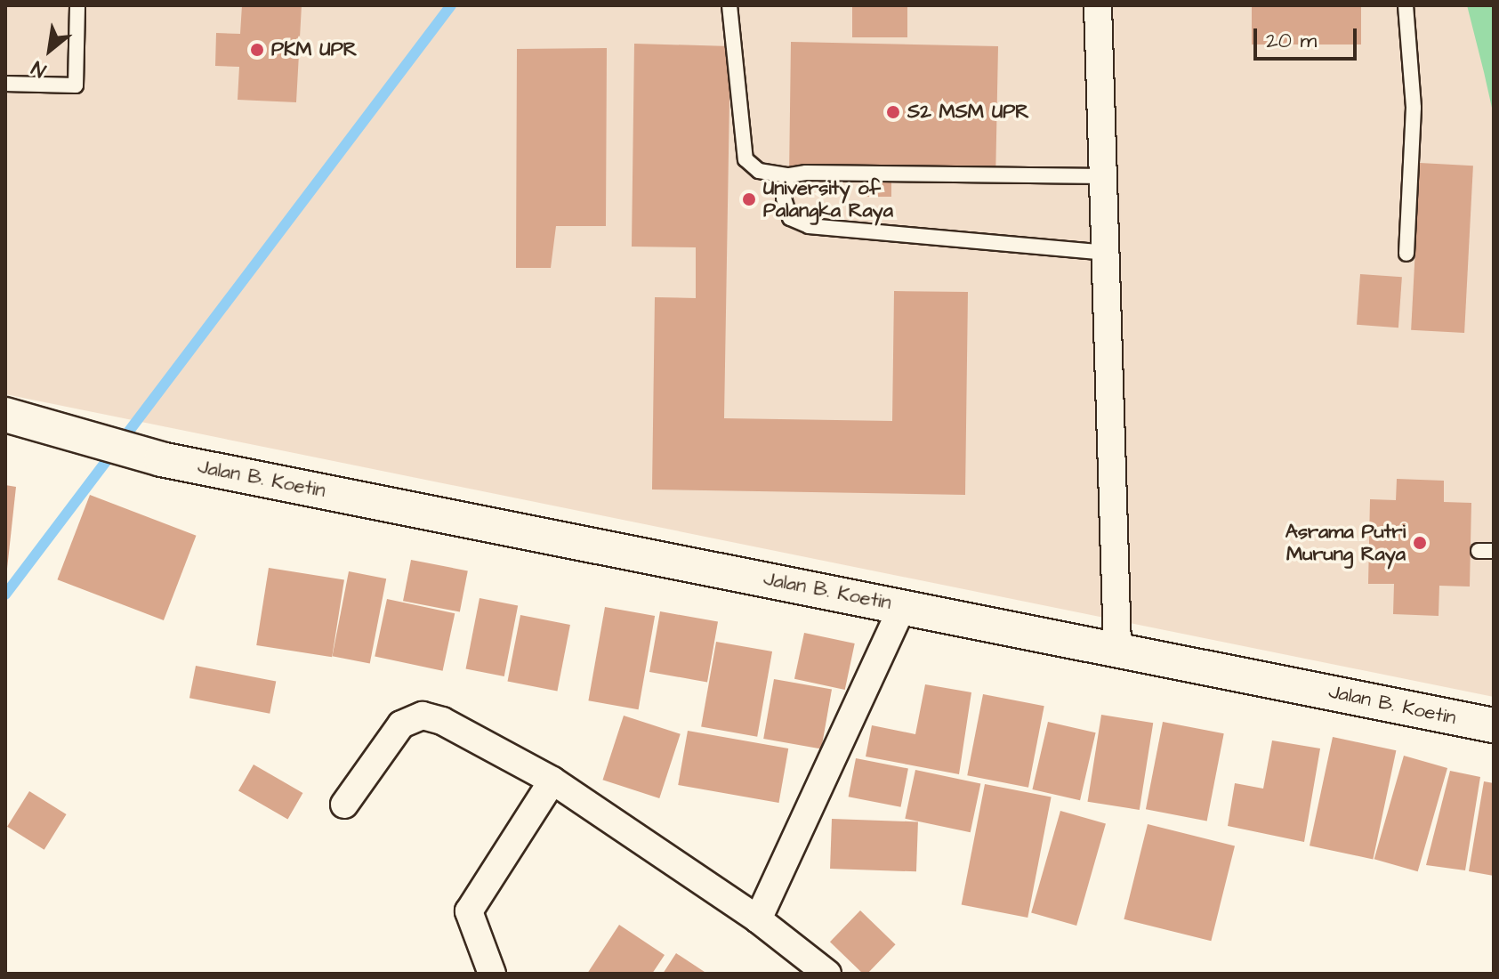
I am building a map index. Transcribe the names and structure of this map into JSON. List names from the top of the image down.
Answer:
{
  "streets": {
    "street": ["Jalan B. Koetin"]
  },
  "places": [
    "PKM UPR",
    "S2 MSM UPR",
    "University of Palangka Raya",
    "Asrama Putri Murung Raya"
  ],
  "scale_bar": "20 m",
  "north": "bottom left"
}
